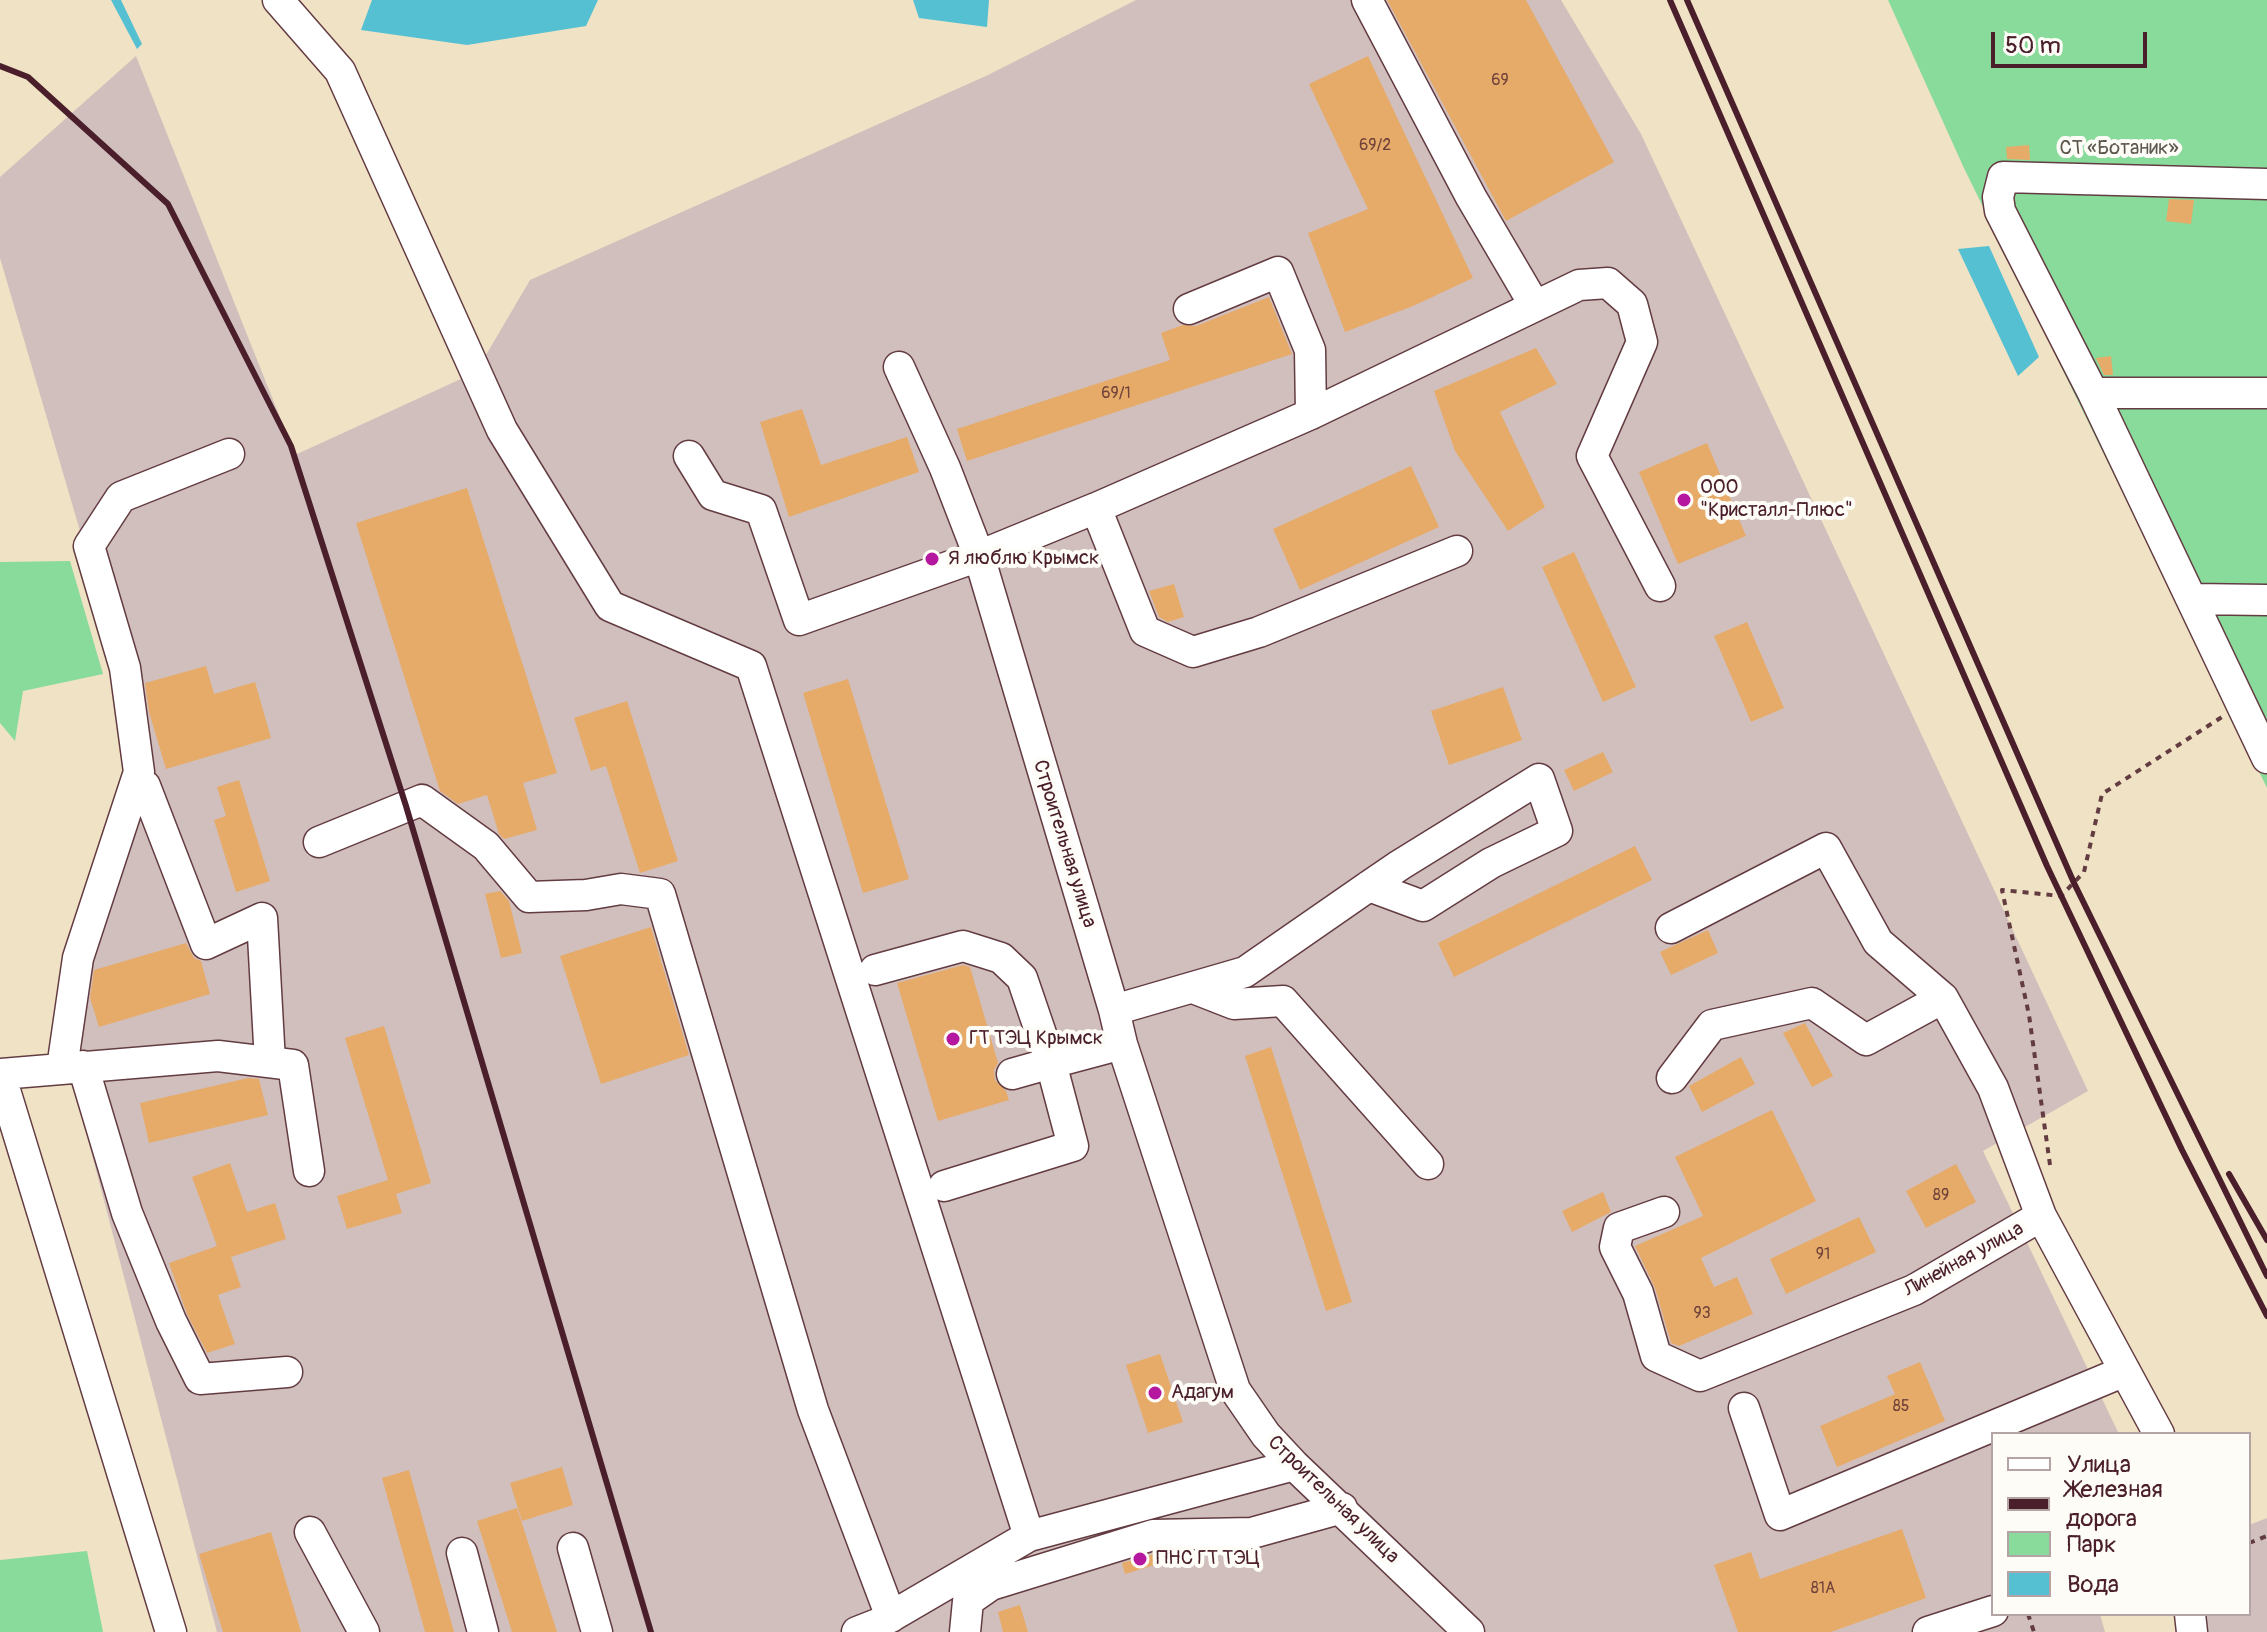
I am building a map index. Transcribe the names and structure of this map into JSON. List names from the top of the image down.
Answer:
{
  "streets": {
    "street": ["Строительная улица", "Линейная улица"]
  },
  "parks": ["СТ «Ботаник»"],
  "places": [
    "ООО \"Кристалл-Плюс\"",
    "Я люблю Крымск",
    "ГТ ТЭЦ Крымск",
    "Адагум",
    "ПНС ГТ ТЭЦ"
  ],
  "house_numbers": [
    "69",
    "69/2",
    "69/1",
    "89",
    "91",
    "93",
    "85",
    "81А"
  ],
  "legend": [
    "Улица",
    "Железная дорога",
    "Парк",
    "Вода"
  ],
  "scale_bar": "50 m"
}
